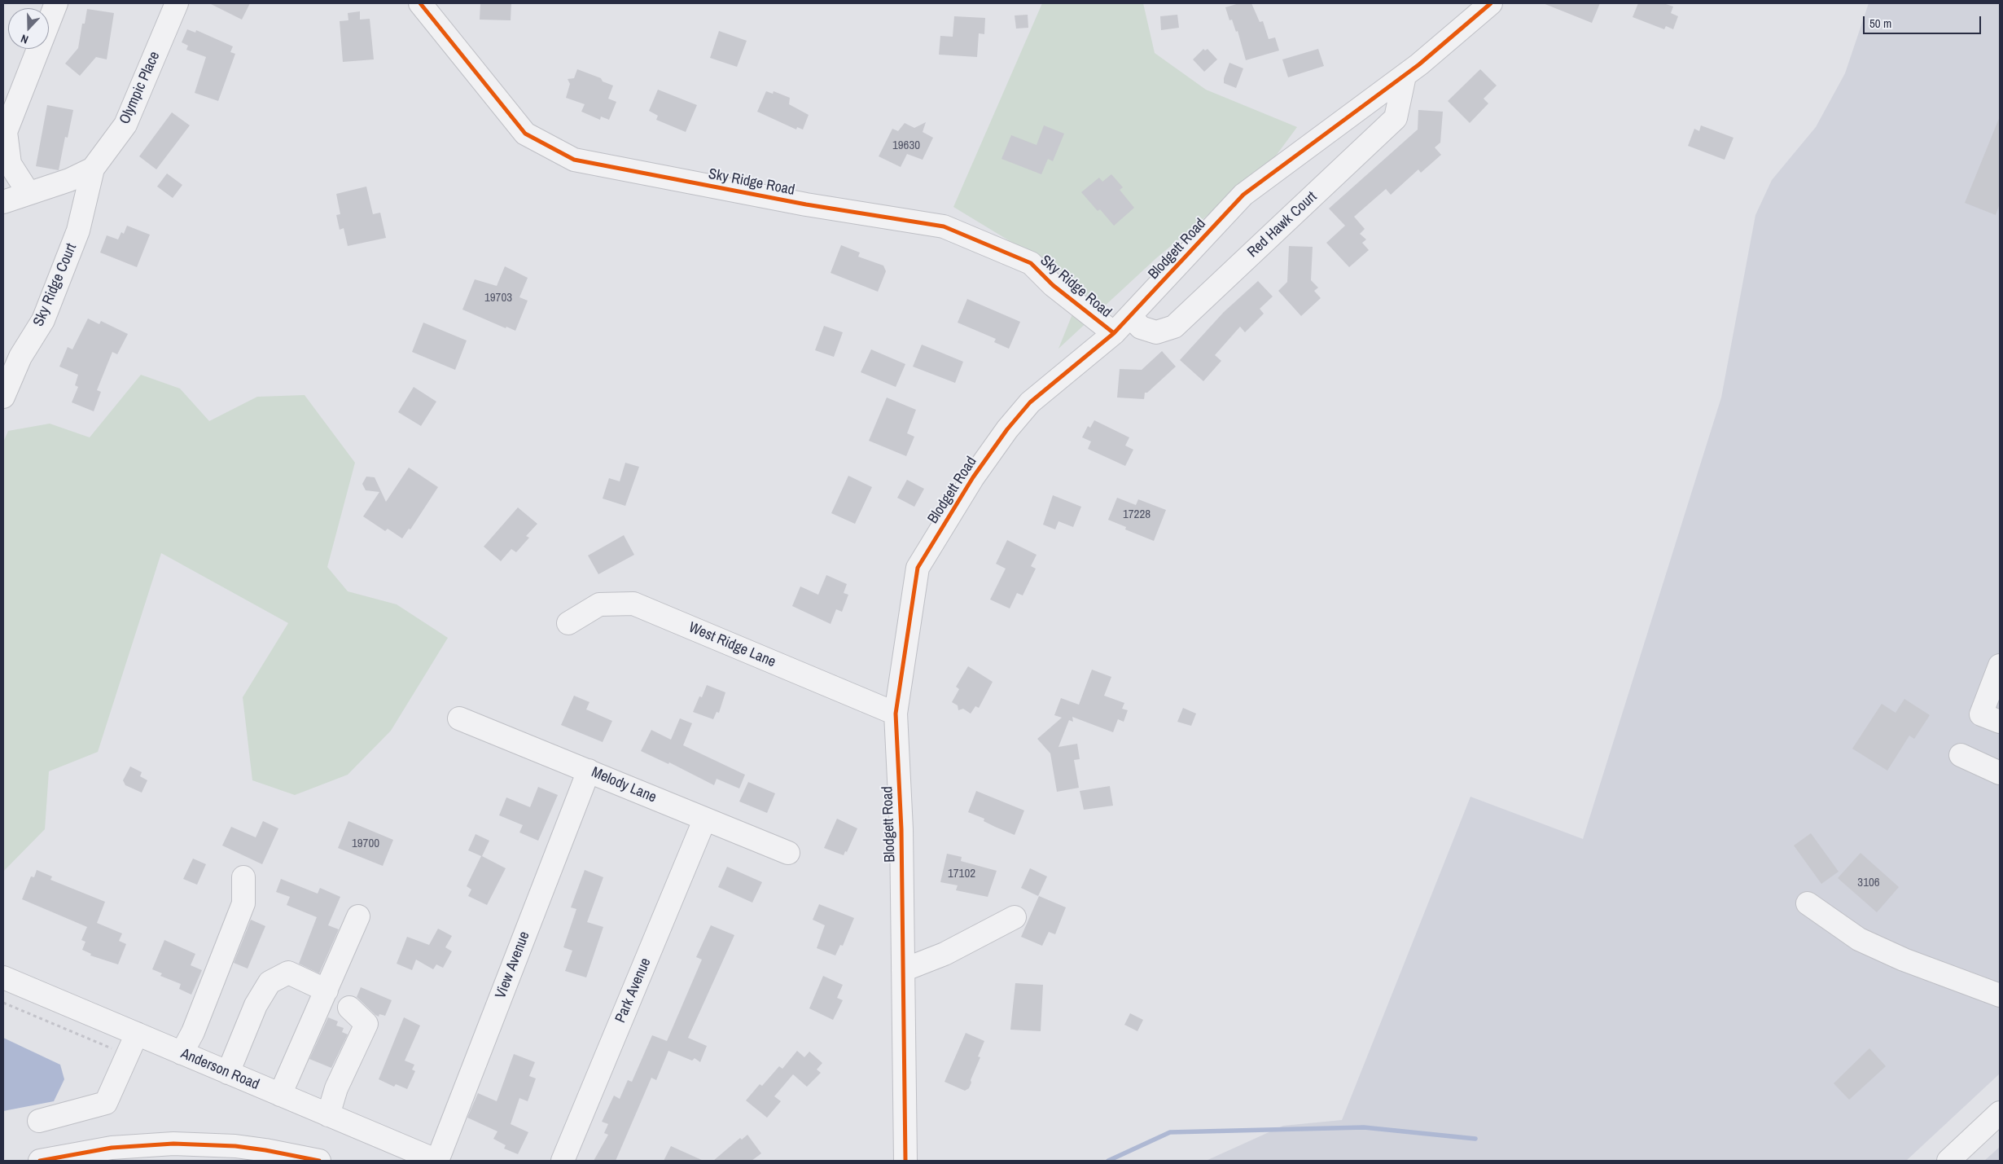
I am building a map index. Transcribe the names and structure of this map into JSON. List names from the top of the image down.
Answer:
{
  "streets": {
    "street": [
      "Olympic Place",
      "Sky Ridge Road",
      "Red Hawk Court",
      "Blodgett Road",
      "Sky Ridge Court",
      "West Ridge Lane",
      "Melody Lane",
      "View Avenue",
      "Park Avenue",
      "Anderson Road"
    ]
  },
  "crossings": [
    ["Olympic Place", "Sky Ridge Court"],
    ["Sky Ridge Road", "Blodgett Road"],
    ["Red Hawk Court", "Blodgett Road"],
    ["Blodgett Road", "West Ridge Lane"],
    ["Melody Lane", "View Avenue"],
    ["Melody Lane", "Park Avenue"],
    ["View Avenue", "Anderson Road"]
  ],
  "house_numbers": [
    "19630",
    "19703",
    "17228",
    "19700",
    "17102",
    "3106"
  ],
  "scale_bar": "50 m",
  "north": "bottom"
}
